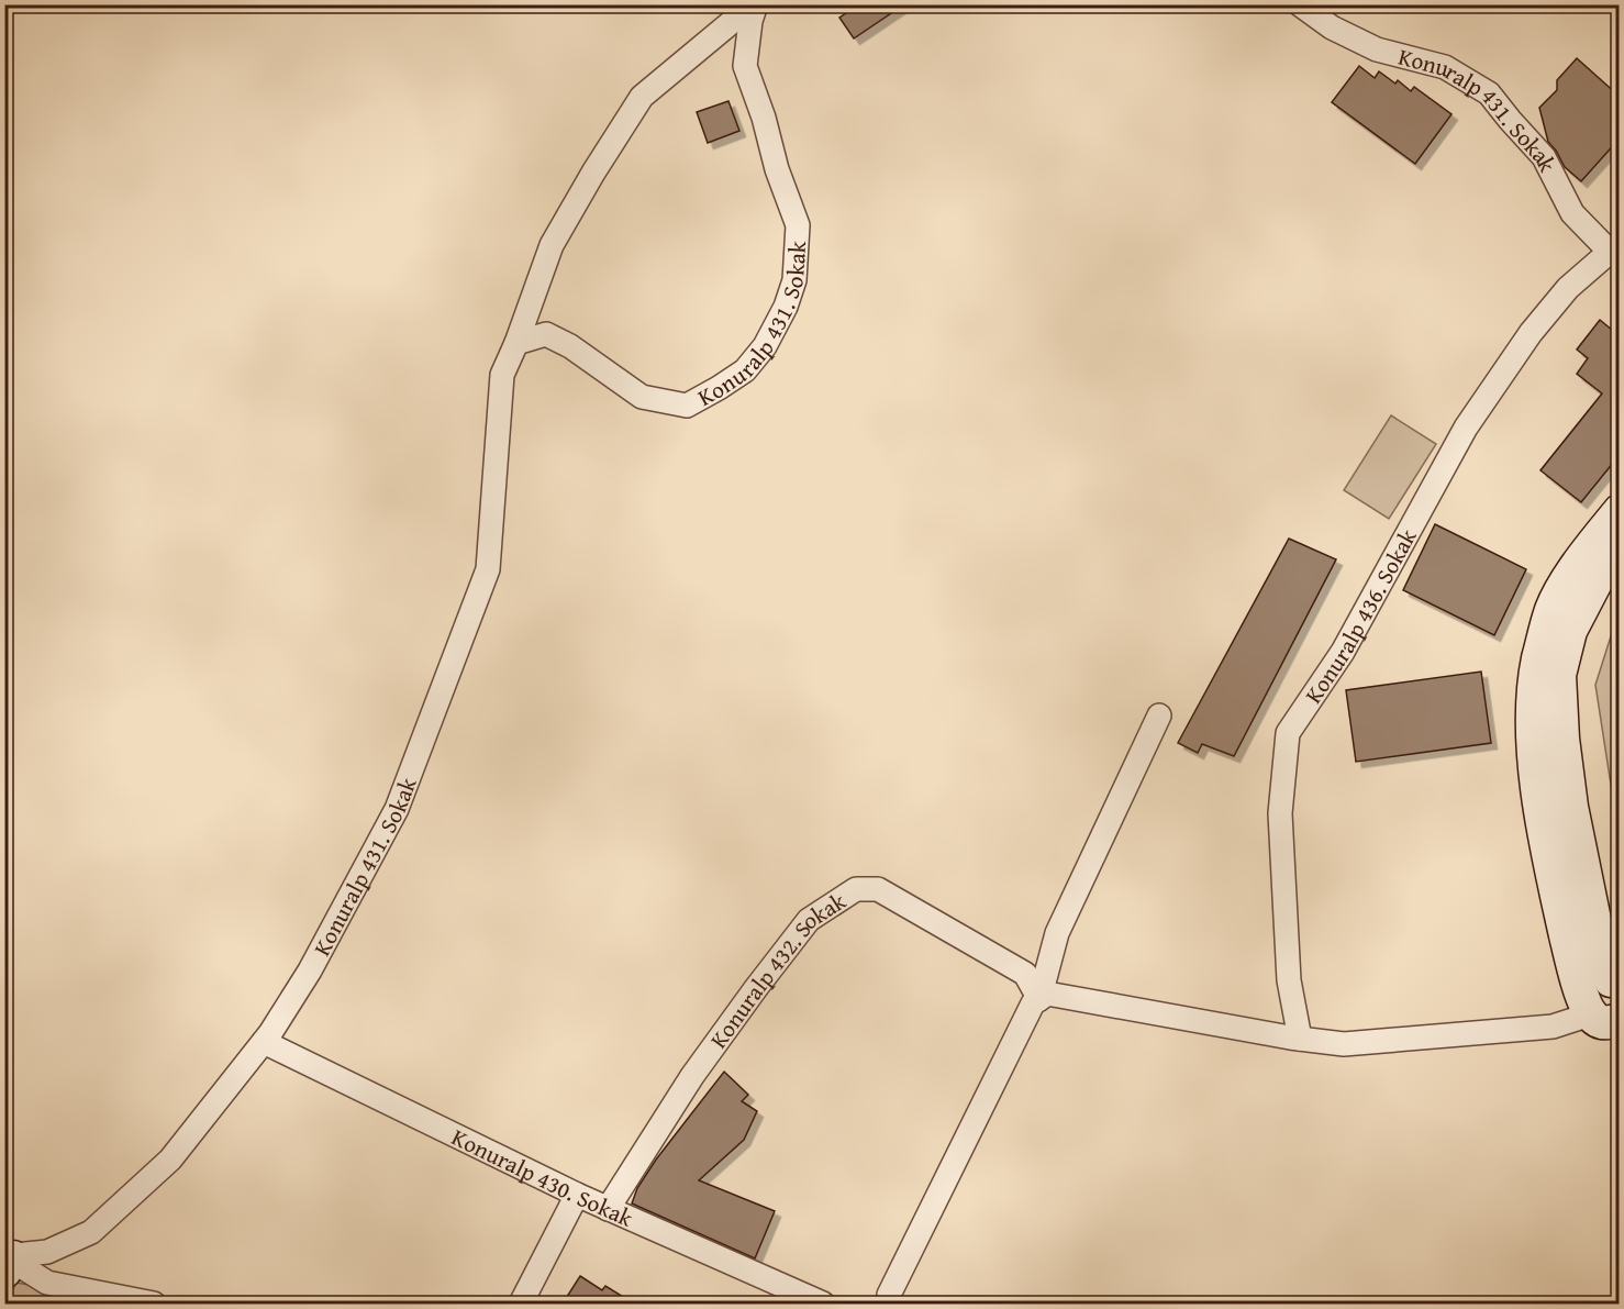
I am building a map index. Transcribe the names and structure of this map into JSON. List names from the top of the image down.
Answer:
{
  "streets": {
    "street": [
      "Konuralp 431. Sokak",
      "Konuralp 436. Sokak",
      "Konuralp 432. Sokak",
      "Konuralp 430. Sokak"
    ]
  },
  "crossings": [
    ["Konuralp 431. Sokak", "Konuralp 436. Sokak"],
    ["Konuralp 431. Sokak", "Konuralp 430. Sokak"],
    ["Konuralp 432. Sokak", "Konuralp 430. Sokak"]
  ]
}
